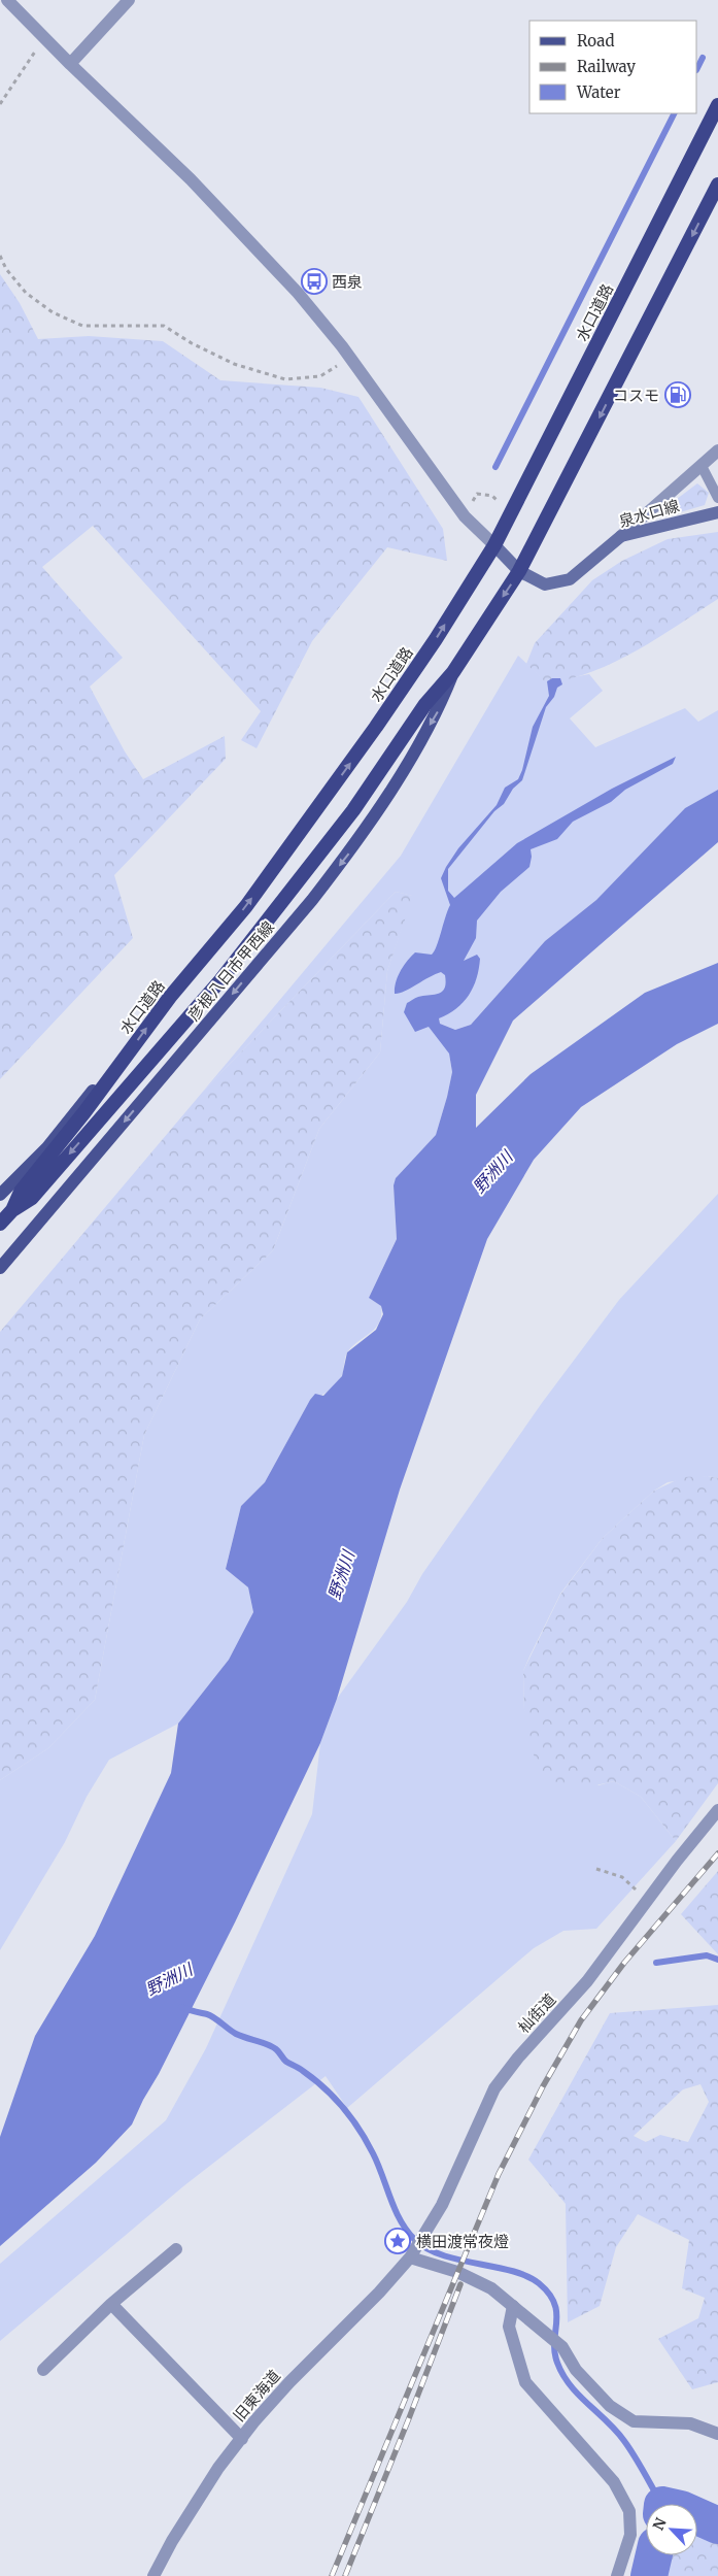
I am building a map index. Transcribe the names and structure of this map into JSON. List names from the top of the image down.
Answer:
{
  "streets": {
    "highway": ["水口道路"],
    "main road": ["泉水口線", "彦根八日市甲西線"],
    "street": ["杣街道", "旧東海道"]
  },
  "crossings": [
    ["水口道路", "泉水口線"],
    ["水口道路", "彦根八日市甲西線"],
    ["杣街道", "旧東海道"]
  ],
  "one_way": ["彦根八日市甲西線"],
  "water": ["野洲川"],
  "places": {
    "bus stop": ["西泉"],
    "fuel station": ["コスモ"],
    "place": ["横田渡常夜燈"]
  },
  "legend": ["Road", "Railway", "Water"],
  "north": "top left"
}
